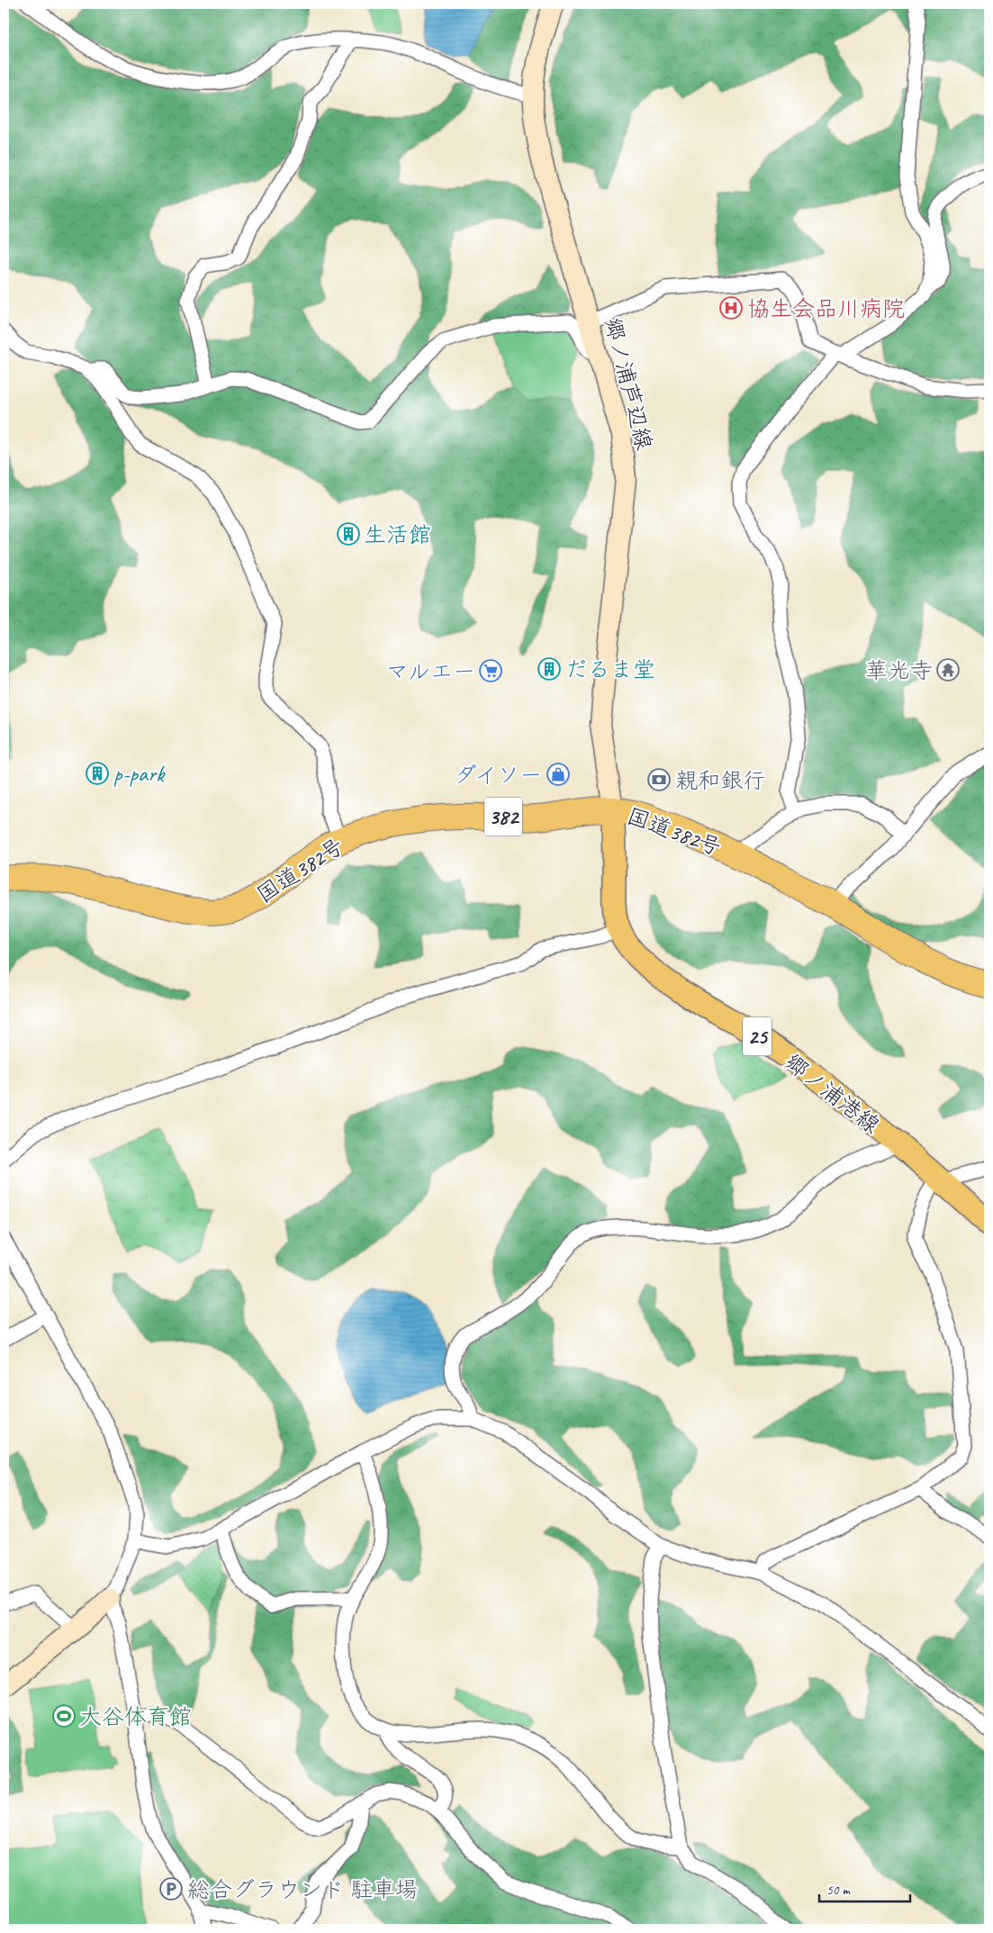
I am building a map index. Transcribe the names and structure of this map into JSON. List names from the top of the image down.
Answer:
{
  "streets": {
    "highway": ["382", "国道382号"],
    "main road": ["郷ノ浦芦辺線", "25", "郷ノ浦港線"]
  },
  "crossings": [
    ["郷ノ浦芦辺線", "国道382号"],
    ["郷ノ浦芦辺線", "郷ノ浦港線"],
    ["国道382号", "郷ノ浦港線"]
  ],
  "places": {
    "hospital": ["協生会品川病院"],
    "building": ["生活館", "だるま堂", "p-park"],
    "temple": ["華光寺"],
    "supermarket": ["マルエー"],
    "shop": ["ダイソー"],
    "bank": ["親和銀行"],
    "sports": ["大谷体育館"],
    "parking": ["総合グラウンド 駐車場"]
  },
  "scale_bar": "50 m"
}
